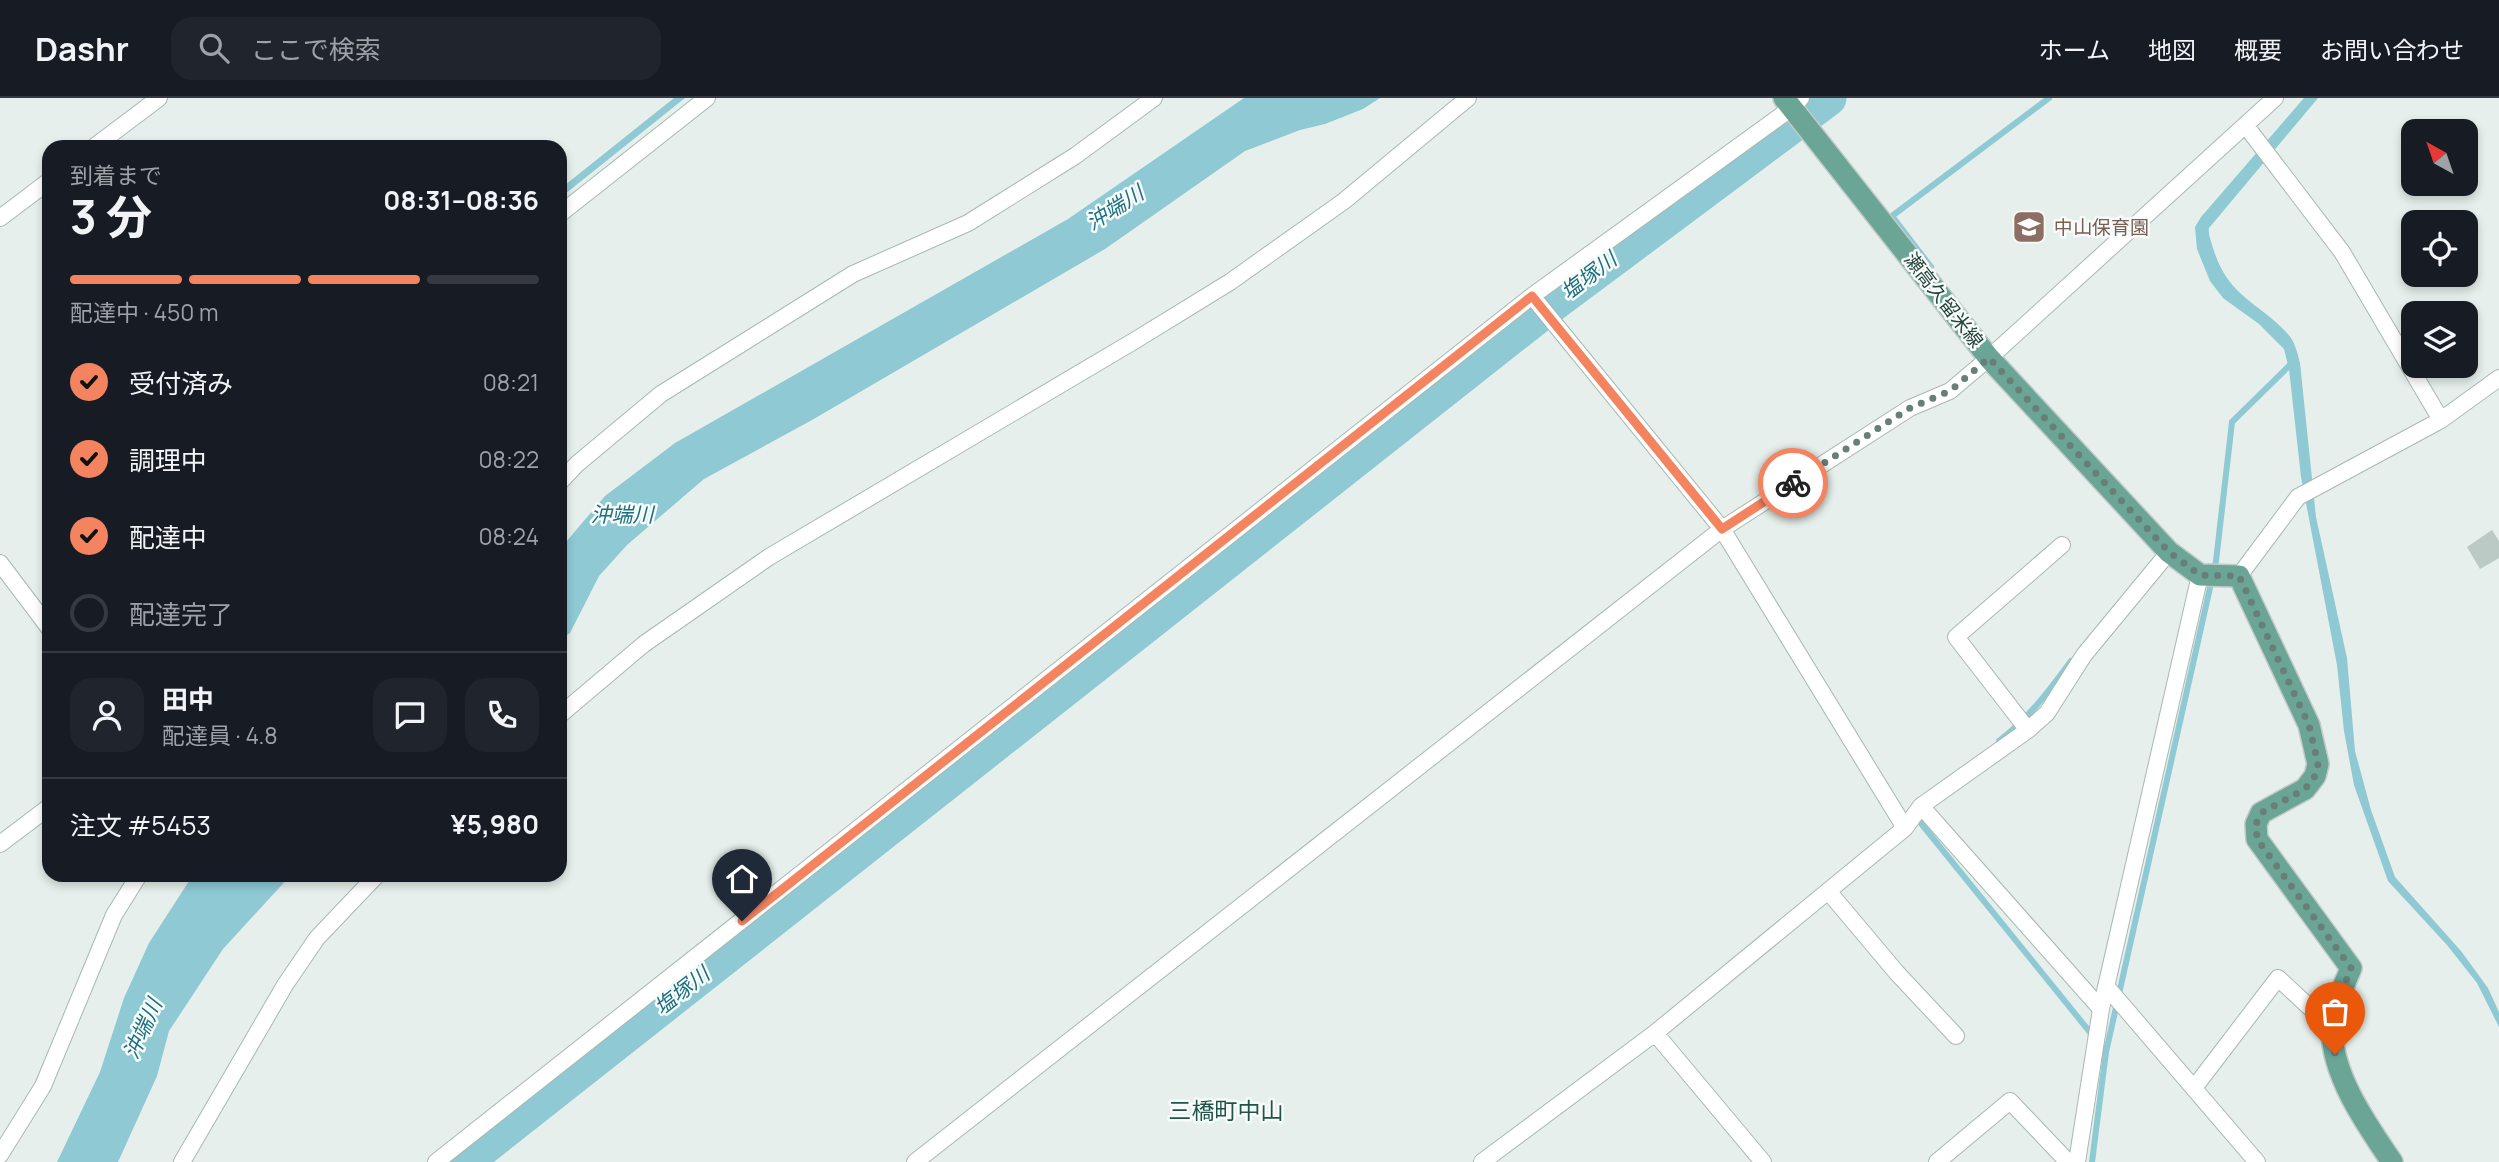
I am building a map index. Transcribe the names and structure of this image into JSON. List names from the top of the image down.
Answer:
{
  "streets": {
    "main road": ["瀬高久留米線"]
  },
  "districts": ["三橋町中山"],
  "water": ["沖端川", "塩塚川"],
  "places": {
    "school or university": ["中山保育園"]
  },
  "north": "top left",
  "page": {
    "header": "Dashr",
    "search": "ここで検索",
    "nav": [
      "ホーム",
      "地図",
      "概要",
      "お問い合わせ"
    ],
    "heading": ["3 分", "到着まで", "08:31–08:36"],
    "panel": [
      "田中",
      "配達員 · 4.8",
      "注文 #5453",
      "¥5,980"
    ],
    "bar": "配達中 · 450 m",
    "list": [
      ["受付済み", "08:21"],
      ["調理中", "08:22"],
      ["配達中", "08:24"],
      "配達完了"
    ]
  }
}
